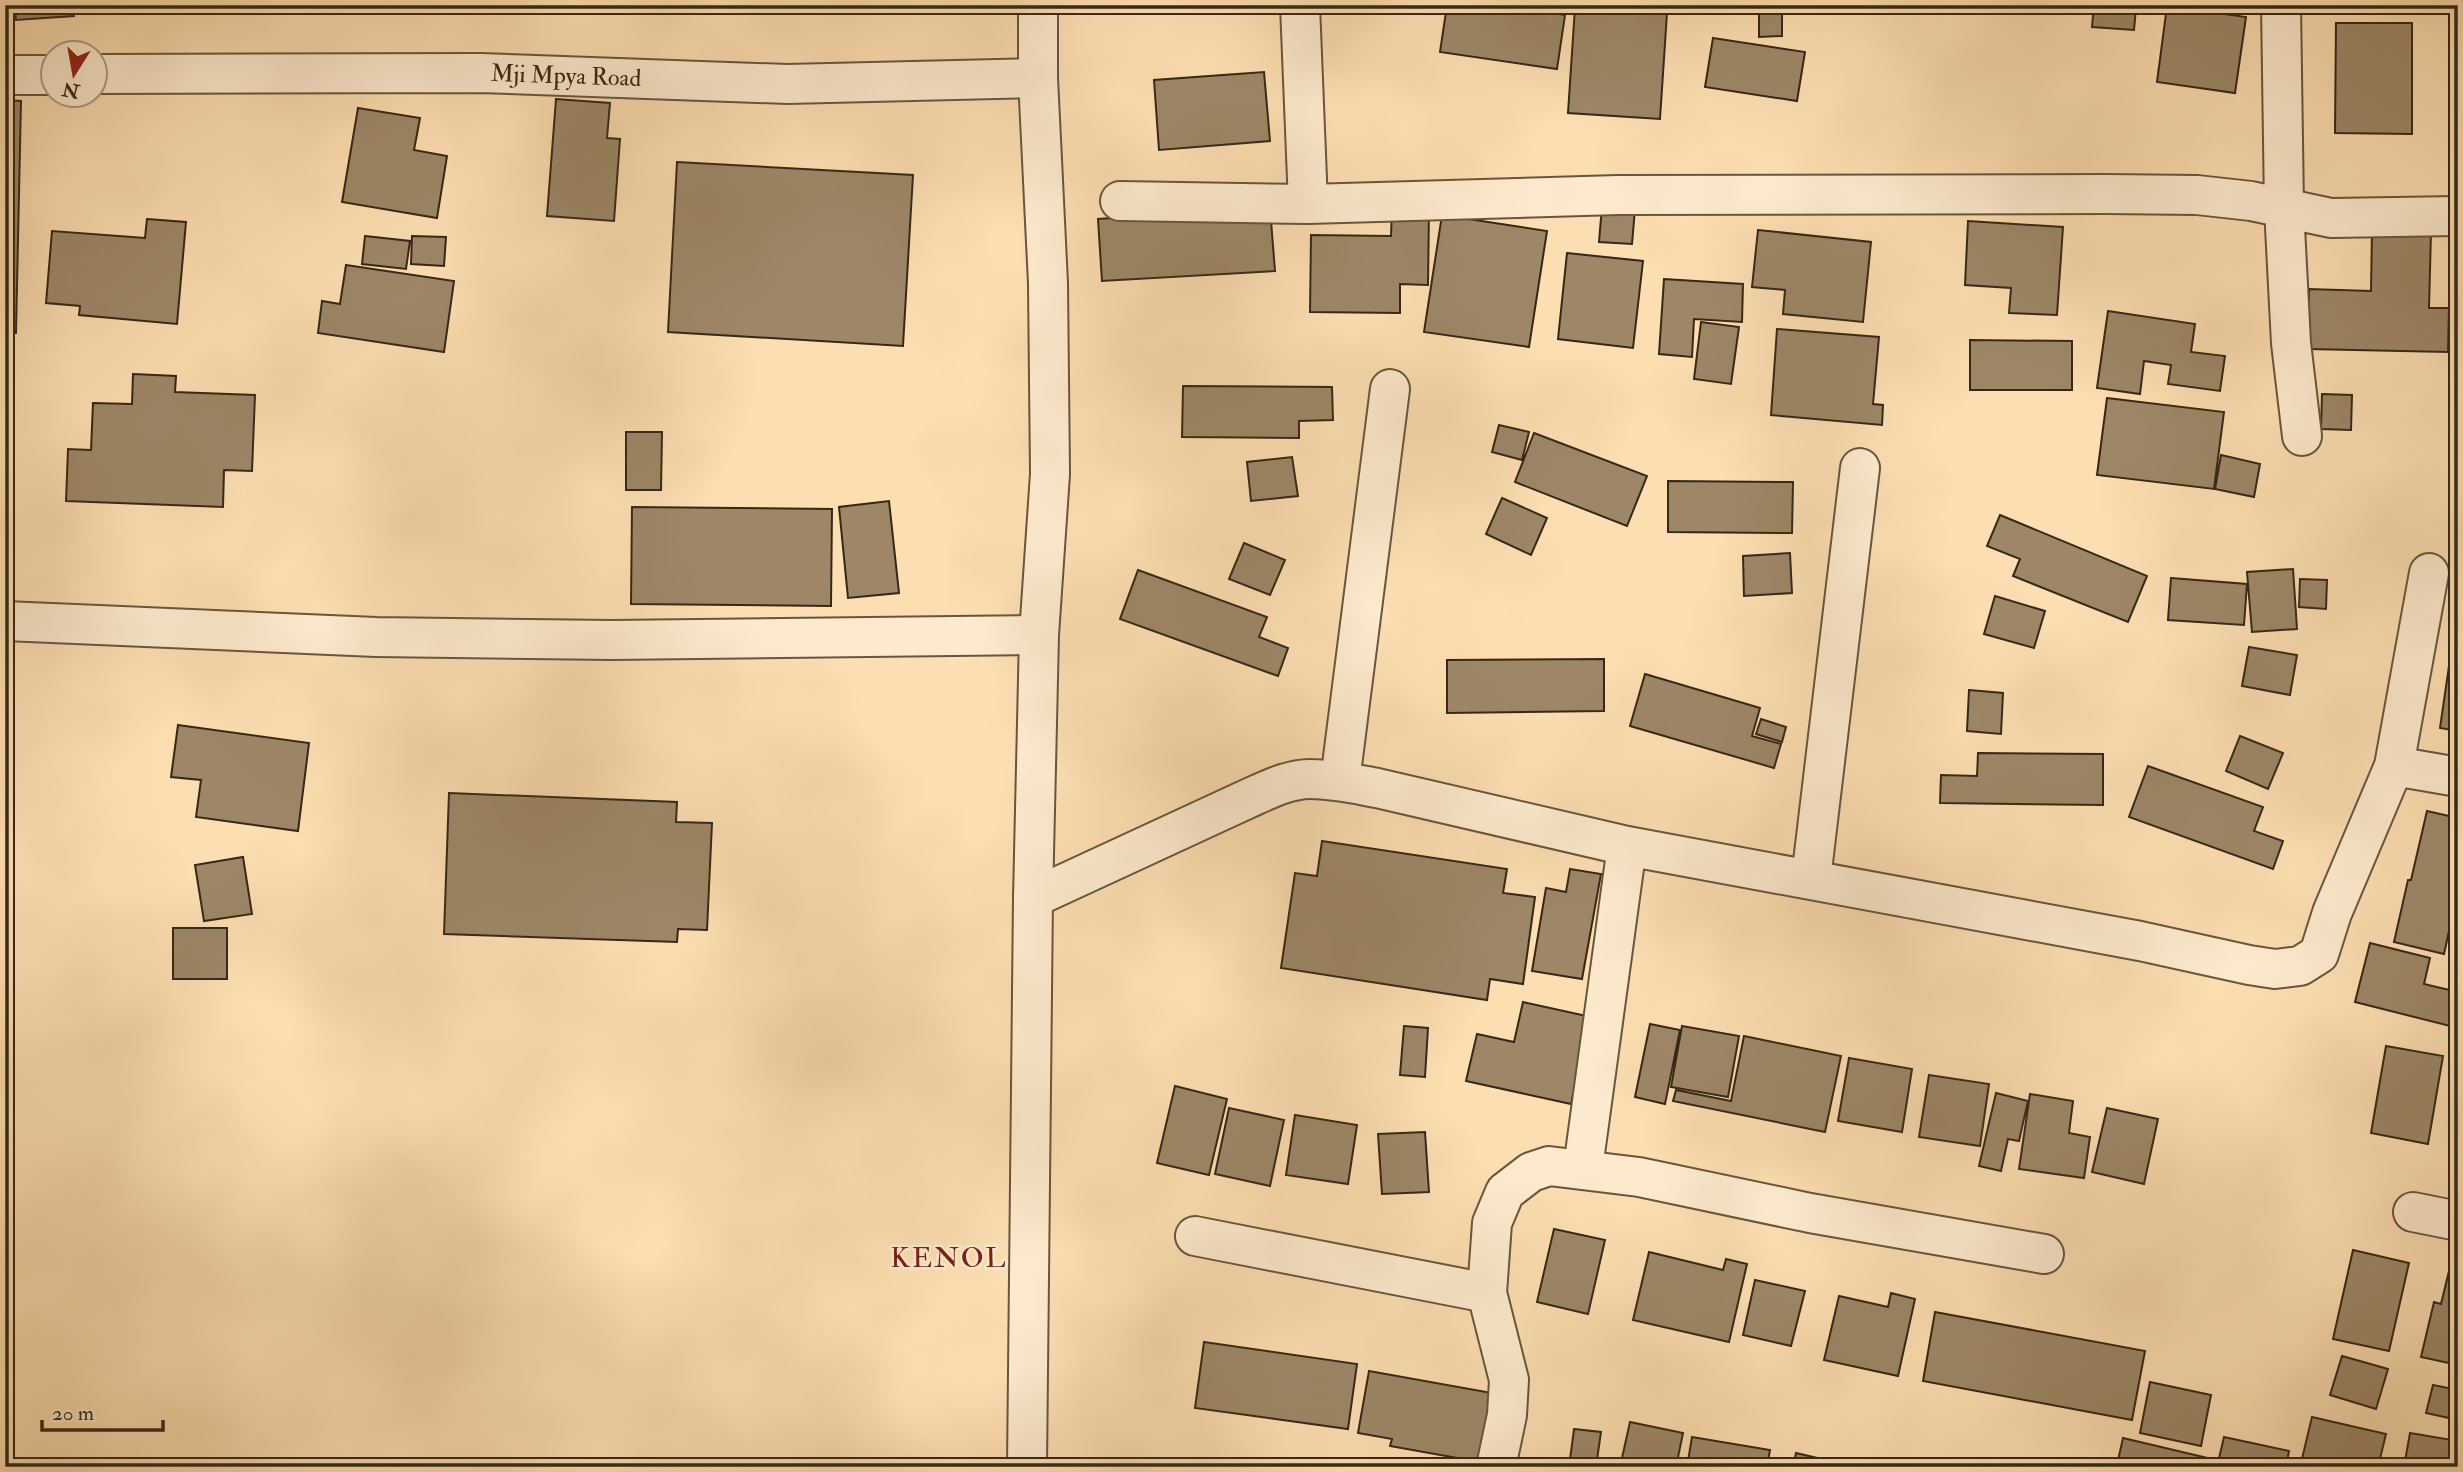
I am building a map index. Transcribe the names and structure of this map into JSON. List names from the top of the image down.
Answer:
{
  "streets": {
    "street": ["Mji Mpya Road"]
  },
  "districts": ["KENOL"],
  "scale_bar": "20 m",
  "north": "bottom"
}
